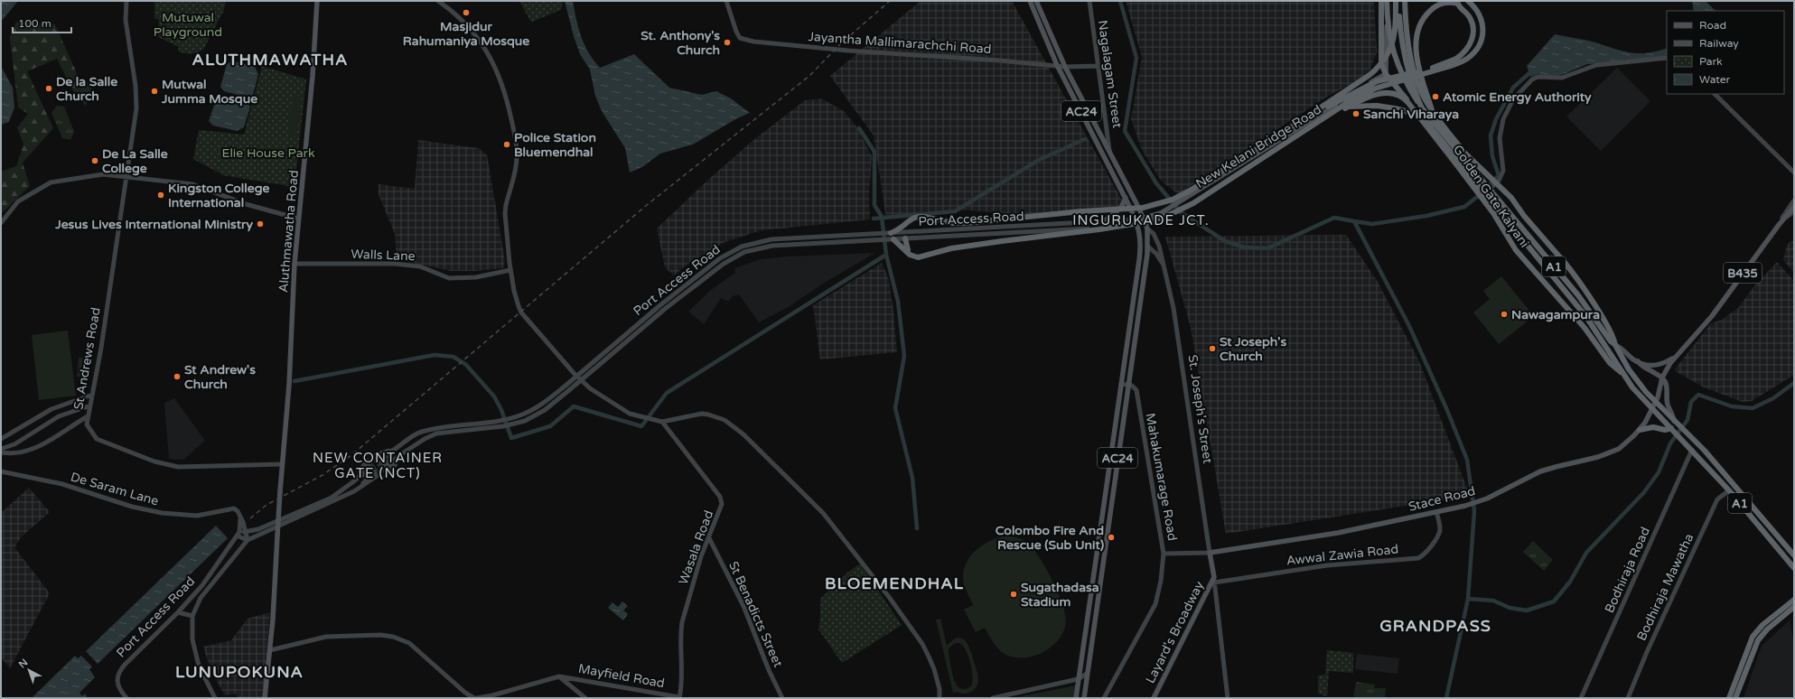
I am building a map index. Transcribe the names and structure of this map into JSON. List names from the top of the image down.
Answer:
{
  "streets": {
    "highway": ["New Kelani Bridge Road", "Golden Gate Kalyani", "A1"],
    "main road": [
      "AC24",
      "Aluthmawatha Road",
      "B435",
      "Stace Road",
      "Layard's Broadway"
    ],
    "street": [
      "Jayantha Mallimarachchi Road",
      "Nagalagam Street",
      "Port Access Road",
      "Walls Lane",
      "St Andrews Road",
      "St. Joseph's Street",
      "Mahakumarage Road",
      "De Saram Lane",
      "Wasala Road",
      "Awwal Zawia Road",
      "Bodhiraja Road",
      "Bodhiraja Mawatha",
      "St Benadicts Street",
      "Mayfield Road"
    ]
  },
  "crossings": [
    ["Jayantha Mallimarachchi Road", "Nagalagam Street"],
    ["Jayantha Mallimarachchi Road", "AC24"],
    ["Nagalagam Street", "AC24"],
    ["AC24", "New Kelani Bridge Road"],
    ["AC24", "Port Access Road"],
    ["AC24", "St. Joseph's Street"],
    ["AC24", "Mahakumarage Road"],
    ["New Kelani Bridge Road", "Port Access Road"],
    ["New Kelani Bridge Road", "A1"],
    ["New Kelani Bridge Road", "St. Joseph's Street"],
    ["Golden Gate Kalyani", "A1"],
    ["Aluthmawatha Road", "Walls Lane"],
    ["Aluthmawatha Road", "St Andrews Road"],
    ["A1", "B435"],
    ["A1", "Stace Road"],
    ["A1", "Bodhiraja Road"],
    ["A1", "Bodhiraja Mawatha"],
    ["B435", "Stace Road"],
    ["St. Joseph's Street", "Mahakumarage Road"],
    ["St. Joseph's Street", "Stace Road"],
    ["Mahakumarage Road", "Stace Road"],
    ["Stace Road", "Awwal Zawia Road"],
    ["Wasala Road", "St Benadicts Street"],
    ["Wasala Road", "Mayfield Road"],
    ["Awwal Zawia Road", "Layard's Broadway"]
  ],
  "districts": [
    "ALUTHMAWATHA",
    "INGURUKADE JCT.",
    "NEW CONTAINER GATE (NCT)",
    "BLOEMENDHAL",
    "GRANDPASS",
    "LUNUPOKUNA"
  ],
  "parks": ["Mutuwal Playground", "Elie House Park"],
  "places": [
    "Masjidur Rahumaniya Mosque",
    "St. Anthony's Church",
    "De la Salle Church",
    "Mutwal Jumma Mosque",
    "Atomic Energy Authority",
    "Sanchi Viharaya",
    "Police Station Bluemendhal",
    "De La Salle College",
    "Kingston College International",
    "Jesus Lives International Ministry",
    "Nawagampura",
    "St Joseph's Church",
    "St Andrew's Church",
    "Colombo Fire And Rescue (Sub Unit)",
    "Sugathadasa Stadium"
  ],
  "legend": [
    "Road",
    "Railway",
    "Park",
    "Water"
  ],
  "scale_bar": "100 m",
  "north": "top left"
}
